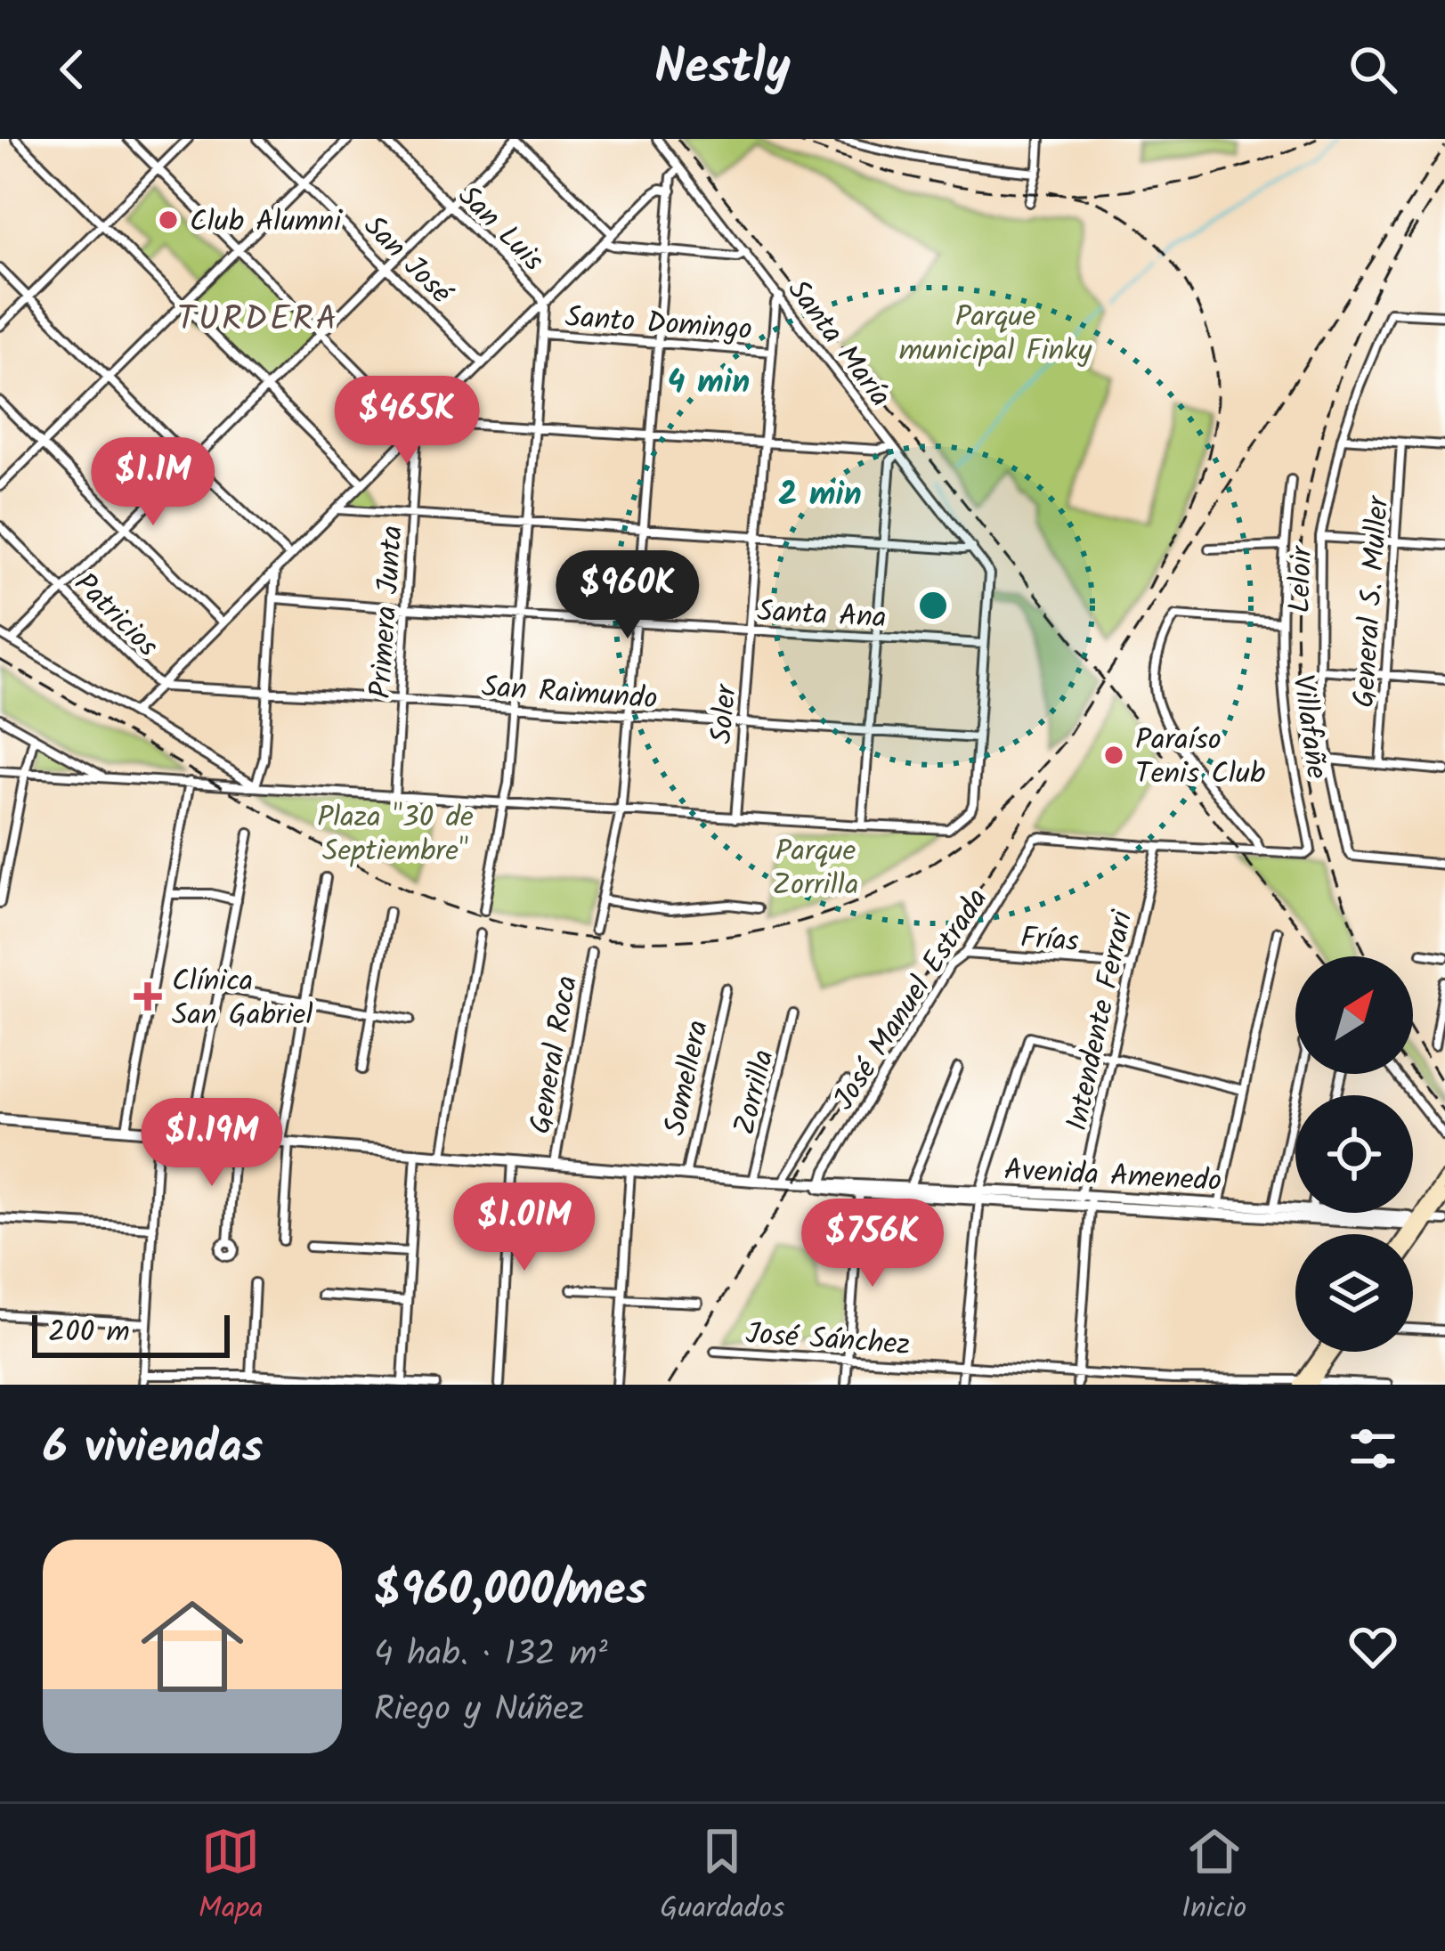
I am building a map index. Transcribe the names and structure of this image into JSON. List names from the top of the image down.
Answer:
{
  "streets": {
    "street": [
      "San Luis",
      "San José",
      "Santo Domingo",
      "Santa María",
      "Leloir",
      "General S. Muller",
      "Primera Junta",
      "Santa Ana",
      "Patricios",
      "San Raimundo",
      "Soler",
      "Villafañe",
      "Frías",
      "José Manuel Estrada",
      "Intendente Ferrari",
      "General Roca",
      "Somellera",
      "Zorrilla",
      "Avenida Amenedo",
      "José Sánchez"
    ]
  },
  "crossings": [
    ["Santo Domingo", "Soler"],
    ["Santa María", "Santa Ana"],
    ["Santa María", "Soler"],
    ["Primera Junta", "Santa Ana"],
    ["Primera Junta", "San Raimundo"],
    ["Santa Ana", "Soler"],
    ["Patricios", "San Raimundo"],
    ["San Raimundo", "Soler"],
    ["Frías", "José Manuel Estrada"],
    ["Frías", "Intendente Ferrari"],
    ["José Manuel Estrada", "Intendente Ferrari"],
    ["José Manuel Estrada", "Avenida Amenedo"],
    ["Intendente Ferrari", "Avenida Amenedo"],
    ["Intendente Ferrari", "José Sánchez"],
    ["General Roca", "Avenida Amenedo"],
    ["Somellera", "Avenida Amenedo"],
    ["Zorrilla", "Avenida Amenedo"]
  ],
  "districts": ["TURDERA"],
  "parks": ["Parque municipal Finky", "Plaza \"30 de Septiembre\"", "Parque Zorrilla"],
  "places": {
    "other": ["Club Alumni", "Paraíso Tenis Club"],
    "health": ["Clínica San Gabriel"]
  },
  "scale_bar": "200 m",
  "north": "top right",
  "page": {
    "header": "Nestly",
    "price": [
      "$465K",
      "$1.1M",
      "$960K",
      "$1.19M",
      "$1.01M",
      "$756K"
    ],
    "scale": "200 m",
    "heading": "6 viviendas",
    "list": [
      {
        "name": "$960,000/mes",
        "note": "4 hab. · 132 m² · Riego y Núñez"
      }
    ],
    "tabs": ["Mapa", "Guardados", "Inicio"]
  },
  "rings": ["4 min", "2 min"]
}
